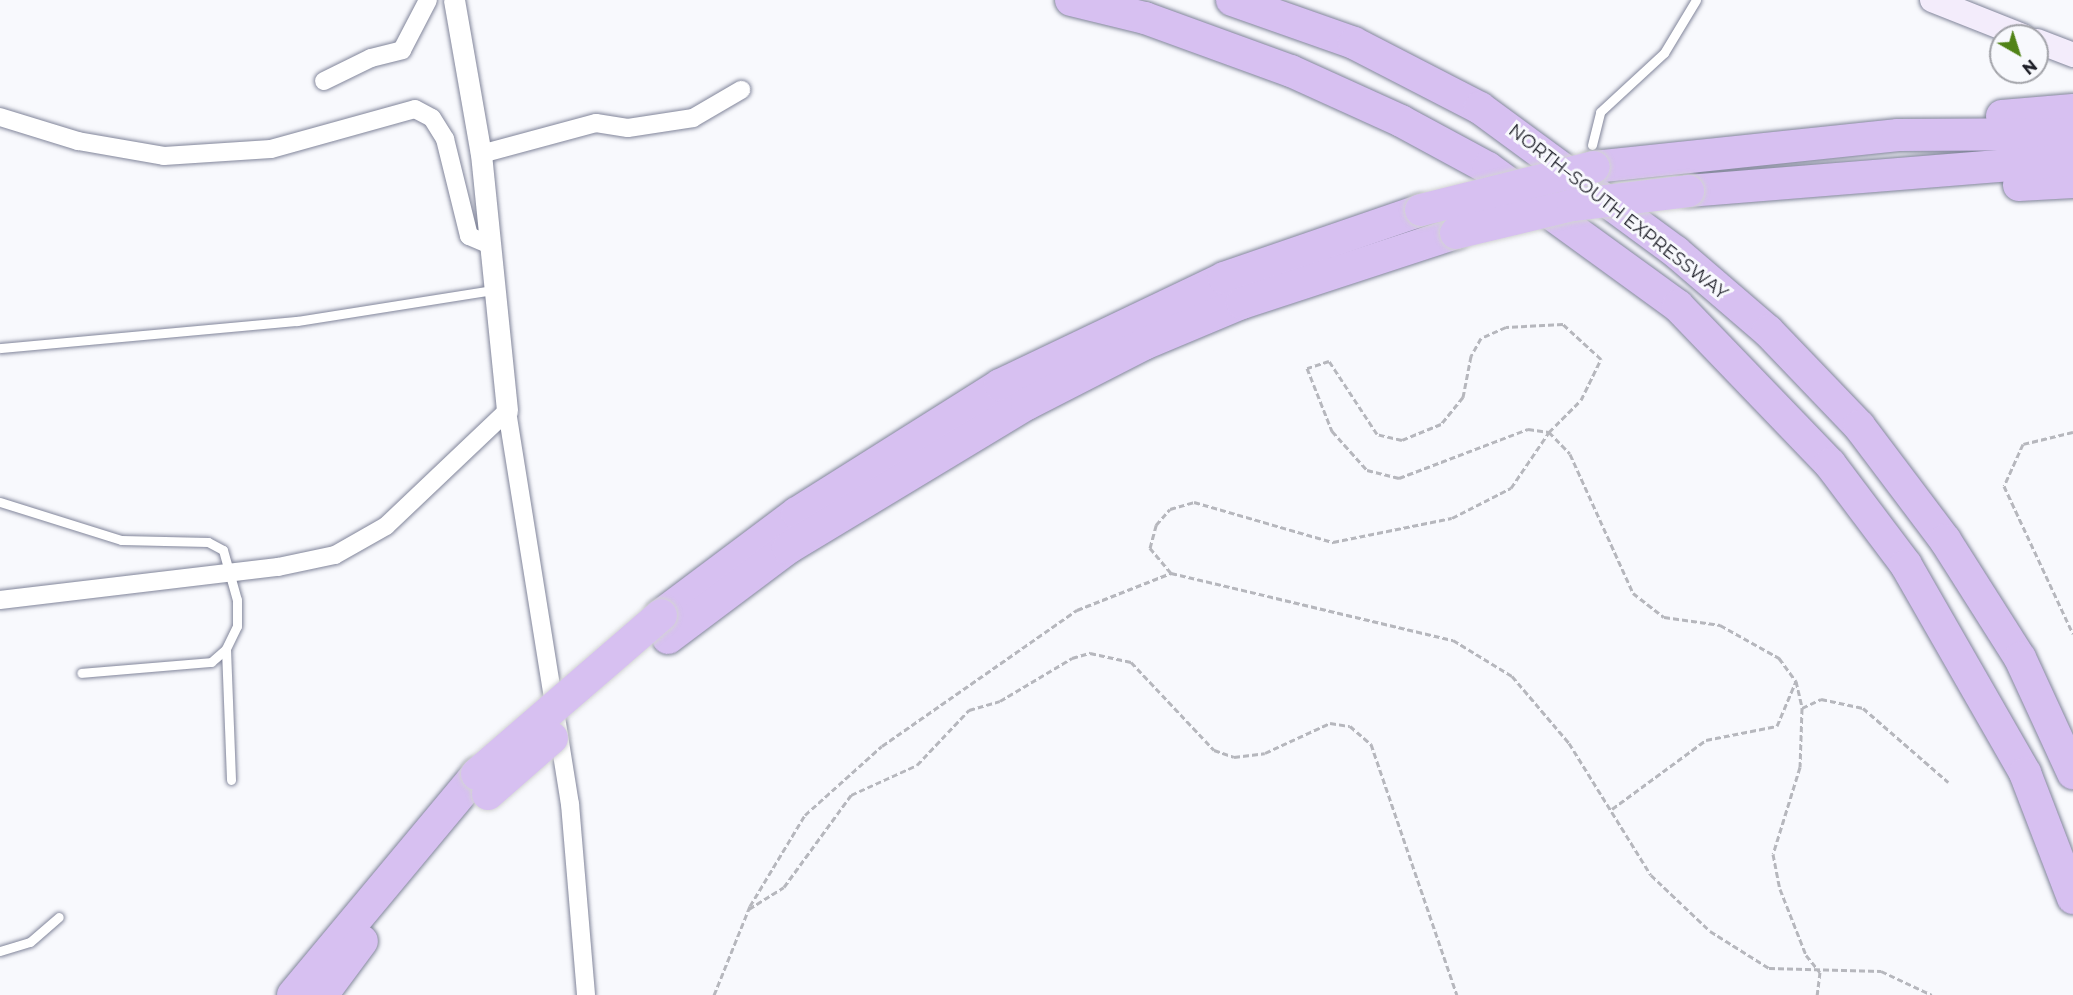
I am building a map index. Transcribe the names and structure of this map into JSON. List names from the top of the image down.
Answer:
{
  "streets": {
    "highway": ["NORTH–SOUTH EXPRESSWAY"]
  },
  "north": "bottom right"
}
